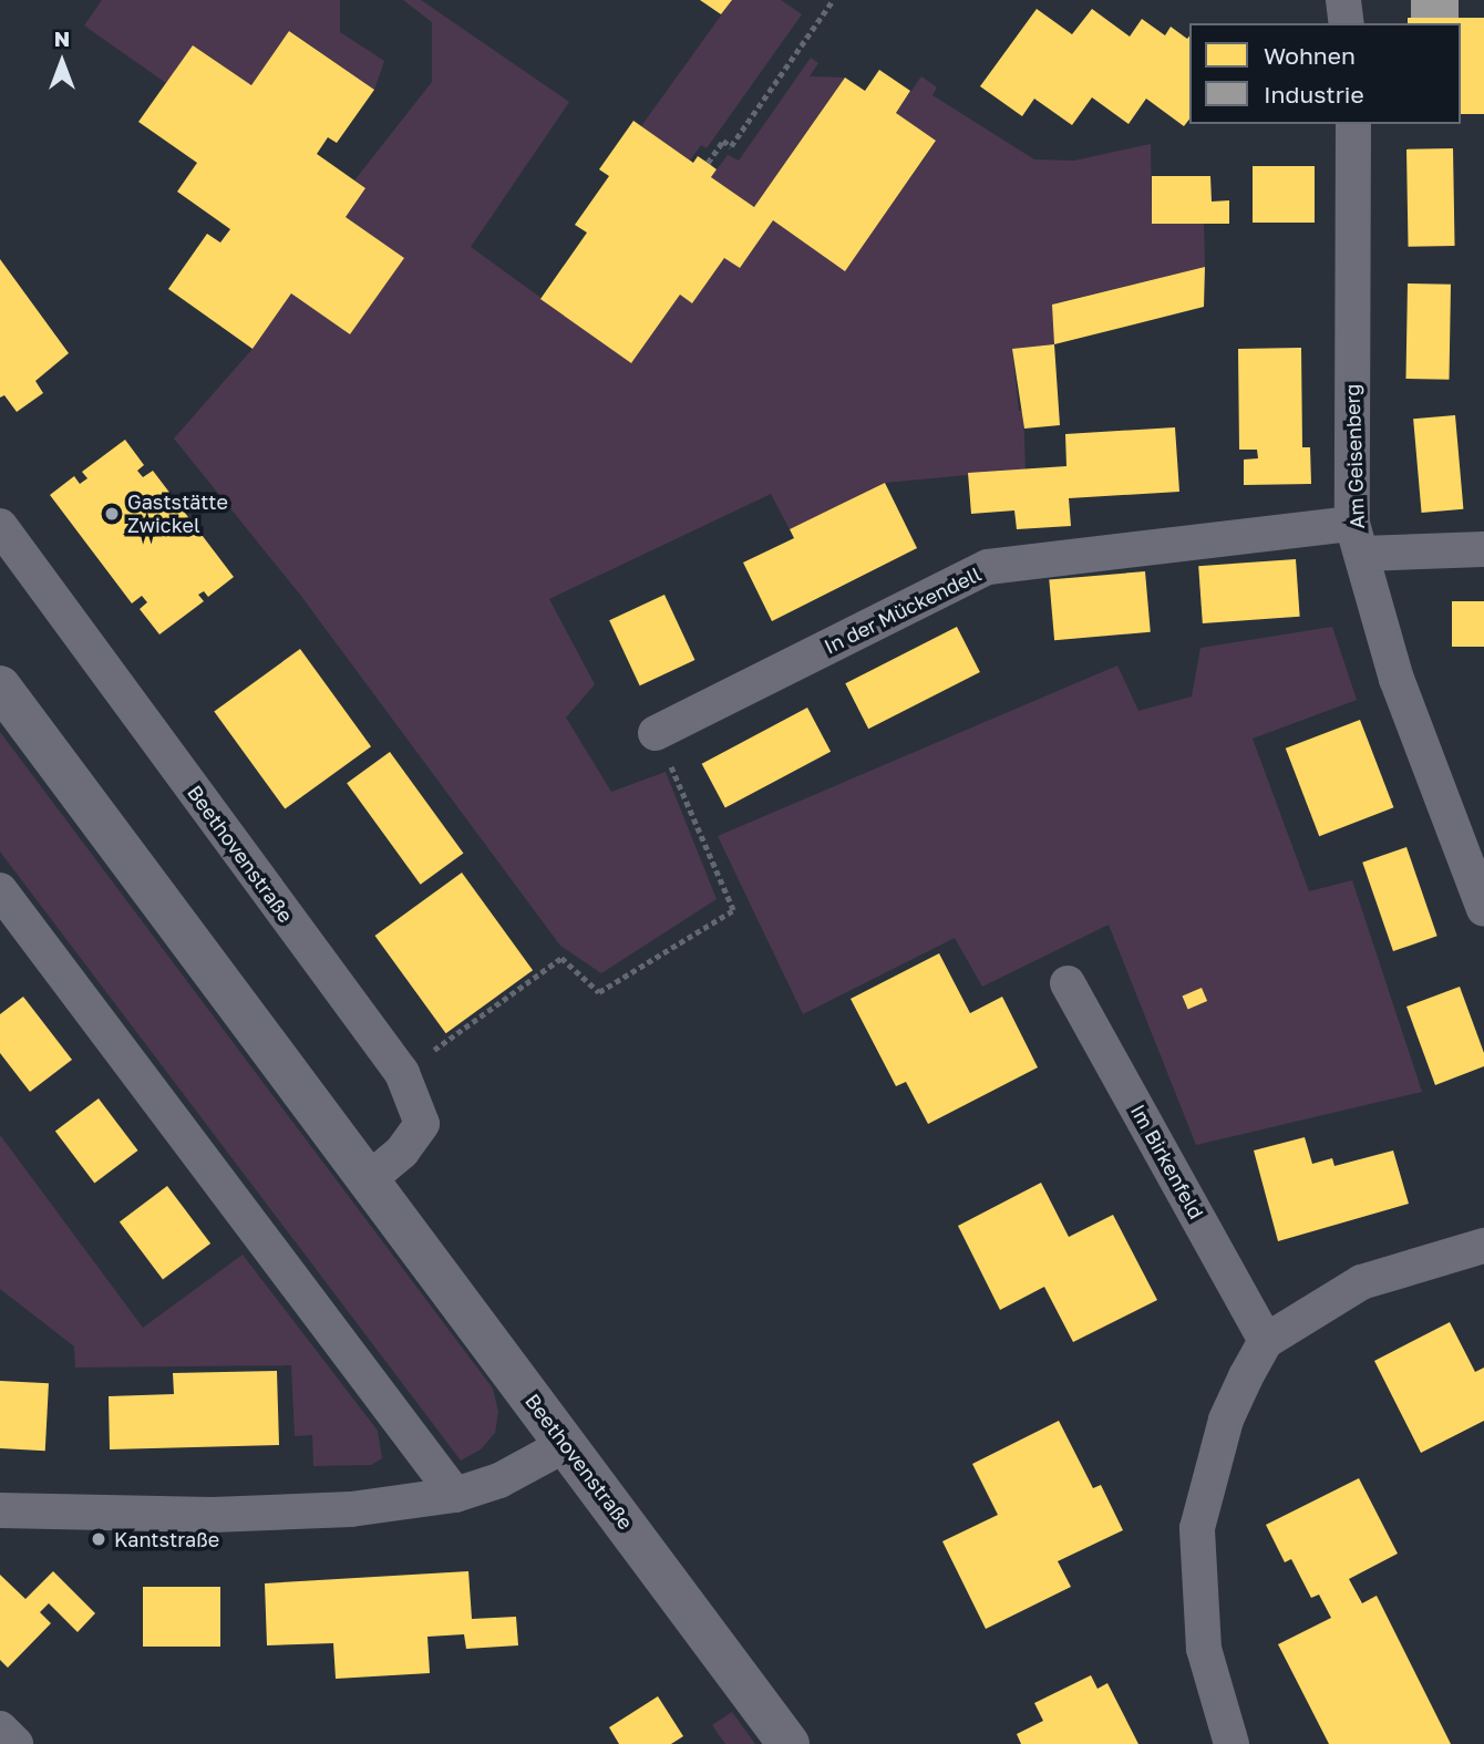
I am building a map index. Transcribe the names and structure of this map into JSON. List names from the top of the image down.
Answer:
{
  "streets": {
    "street": [
      "Am Geisenberg",
      "In der Mückendell",
      "Beethovenstraße",
      "Im Birkenfeld"
    ]
  },
  "crossings": [
    ["Am Geisenberg", "In der Mückendell"]
  ],
  "places": ["Gaststätte Zwickel", "Kantstraße"],
  "legend": ["Wohnen", "Industrie"],
  "north": "top"
}
